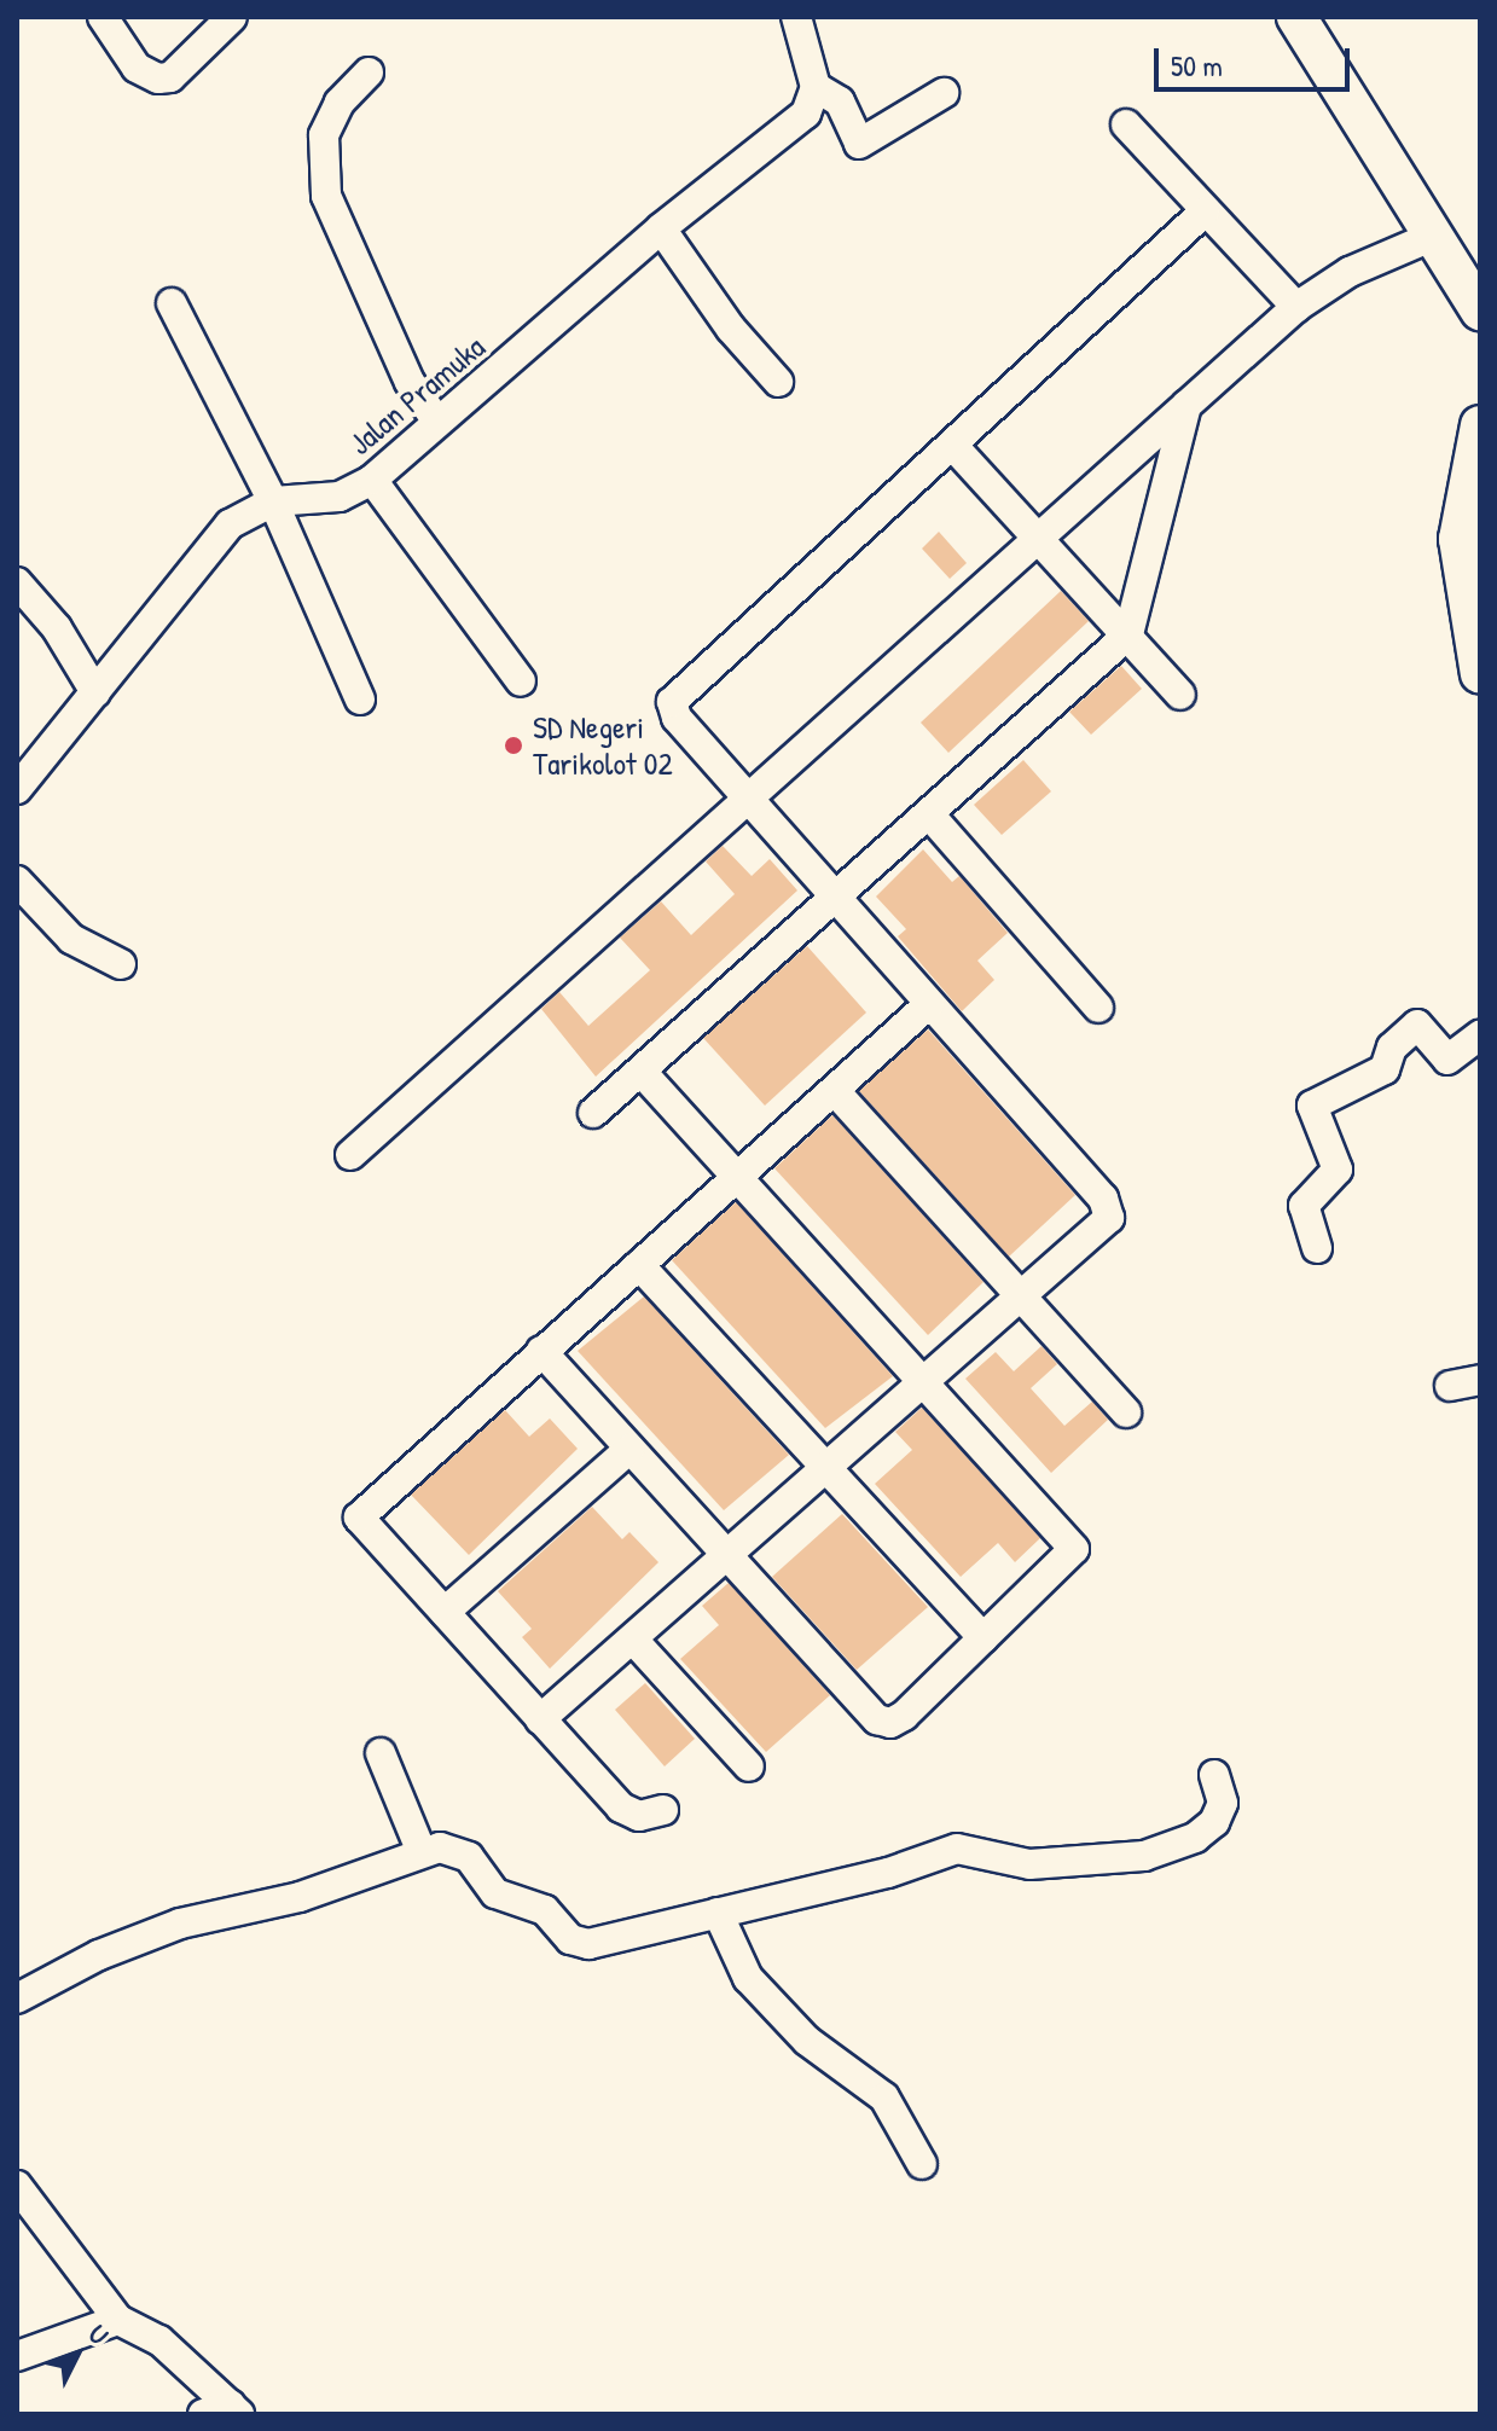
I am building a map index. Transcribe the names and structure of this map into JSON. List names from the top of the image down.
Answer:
{
  "streets": {
    "street": ["Jalan Pramuka"]
  },
  "places": ["SD Negeri Tarikolot 02"],
  "scale_bar": "50 m",
  "north": "top right"
}
